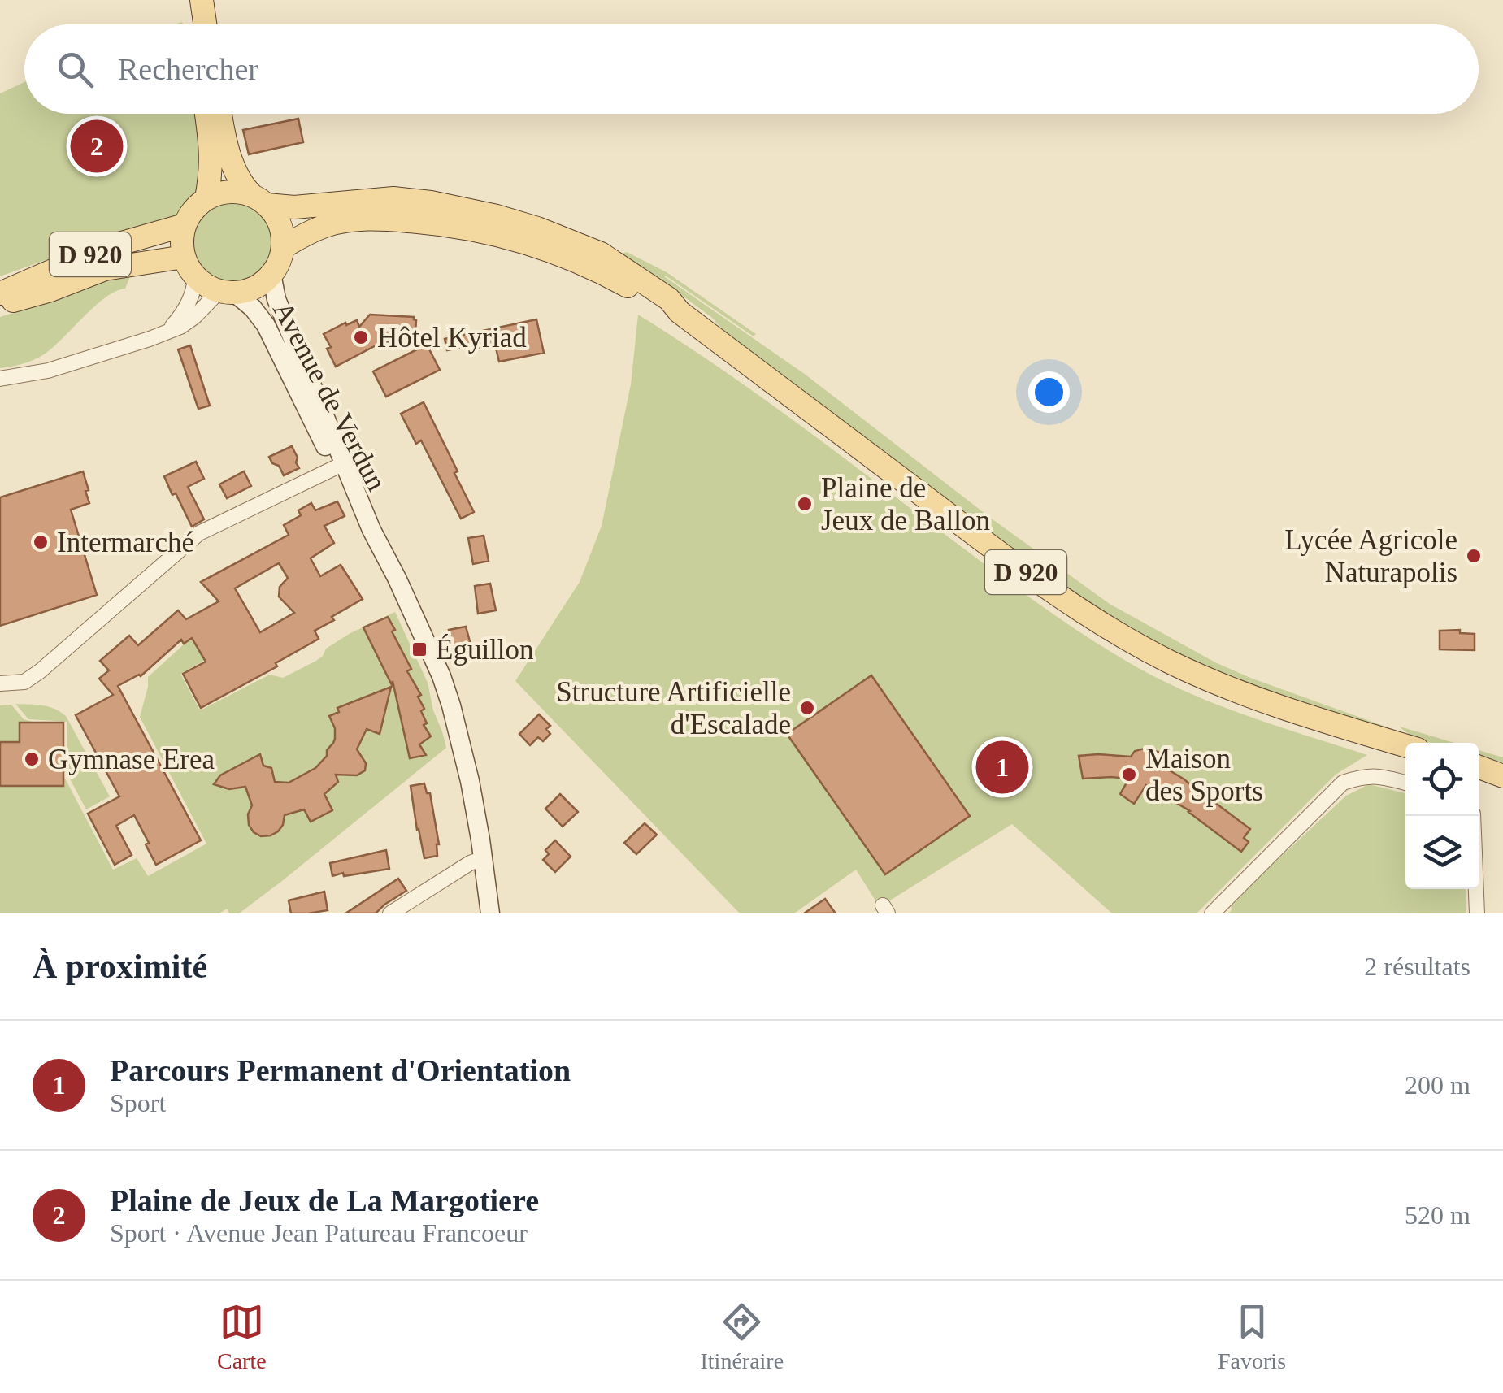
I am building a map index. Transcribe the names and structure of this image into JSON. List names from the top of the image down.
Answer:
{
  "streets": {
    "main road": ["D 920", "Avenue de Verdun"]
  },
  "crossings": [
    ["D 920", "Avenue de Verdun"]
  ],
  "places": {
    "other": [
      "Hôtel Kyriad",
      "Plaine de Jeux de Ballon",
      "Intermarché",
      "Lycée Agricole Naturapolis",
      "Structure Artificielle d'Escalade",
      "Gymnase Erea",
      "Maison des Sports"
    ],
    "transit": ["Éguillon"]
  },
  "page": {
    "search": "Rechercher",
    "pins": ["2", "1"],
    "heading": ["À proximité", "2 résultats"],
    "list": [
      {
        "mark": "1",
        "name": "Parcours Permanent d'Orientation",
        "note": "Sport",
        "value": "200 m"
      },
      {
        "mark": "2",
        "name": "Plaine de Jeux de La Margotiere",
        "note": "Sport · Avenue Jean Patureau Francoeur",
        "value": "520 m"
      }
    ],
    "nav": ["Carte", "Itinéraire", "Favoris"]
  }
}
